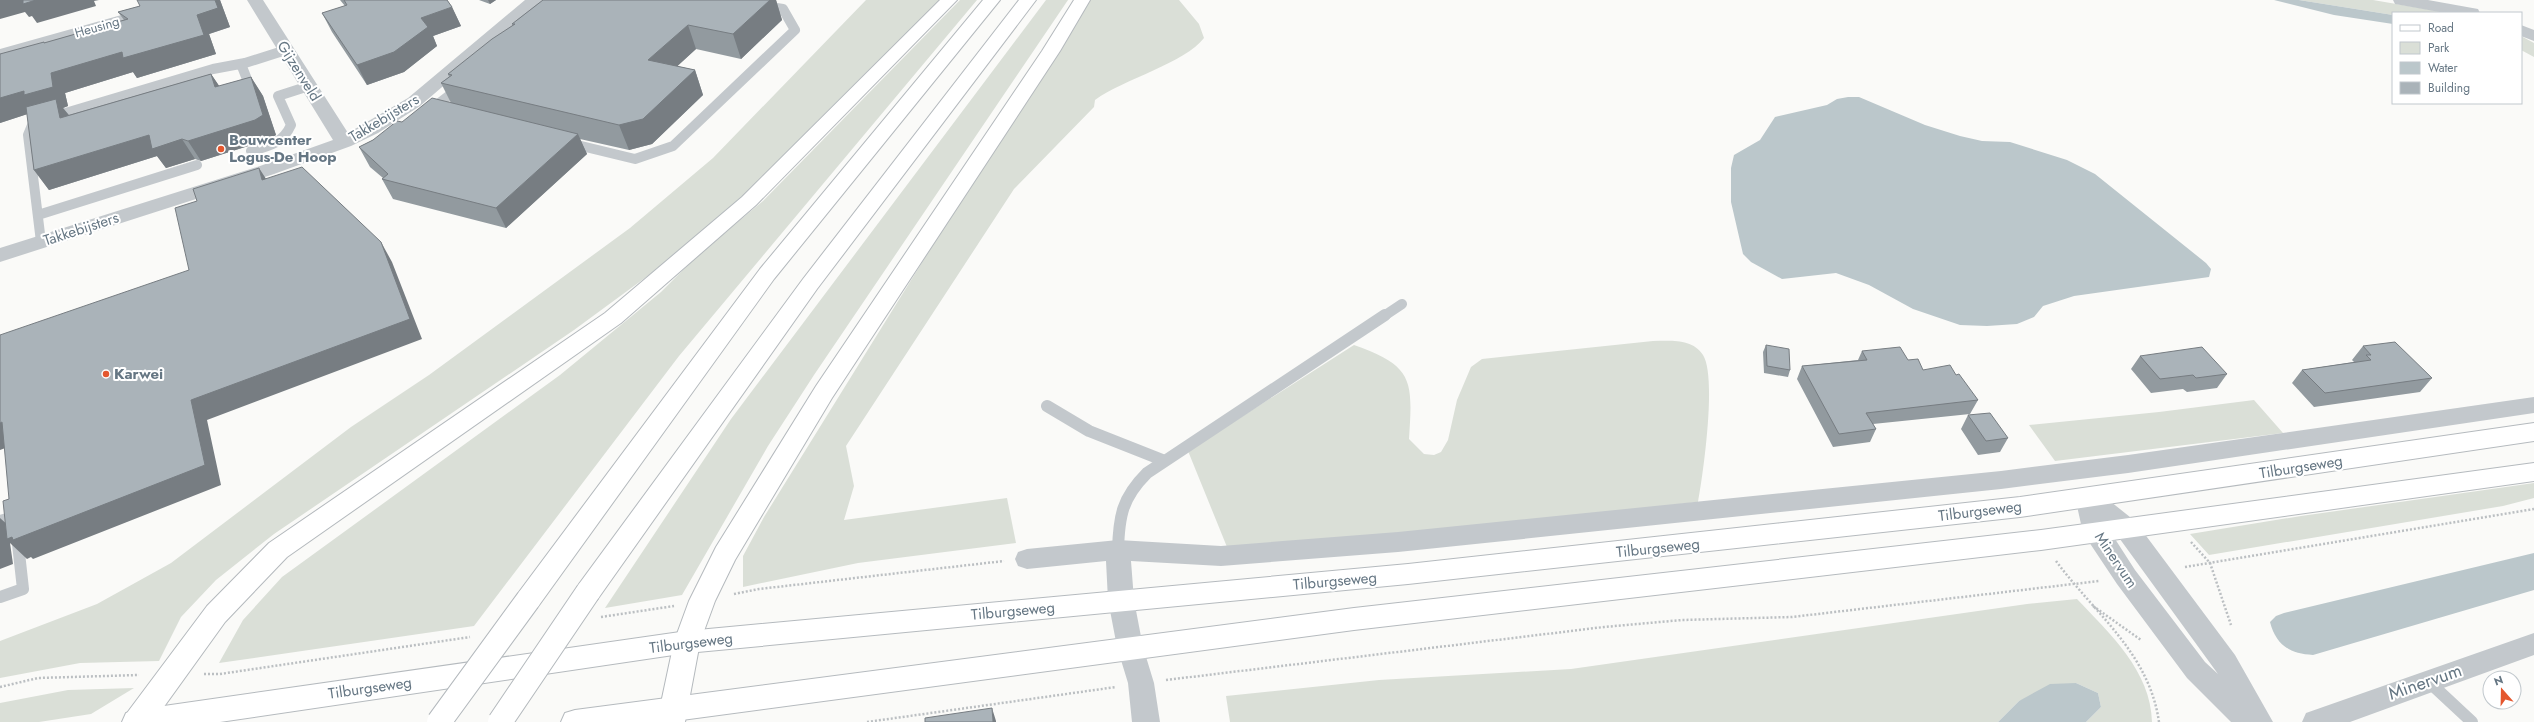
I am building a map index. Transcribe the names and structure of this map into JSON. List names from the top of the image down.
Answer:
{
  "streets": {
    "main road": ["Tilburgseweg"],
    "street": [
      "Heusing",
      "Gijzenveld",
      "Takkebijsters",
      "Minervum"
    ]
  },
  "crossings": [
    ["Gijzenveld", "Takkebijsters"],
    ["Tilburgseweg", "Minervum"]
  ],
  "places": ["Bouwcenter Logus-De Hoop", "Karwei"],
  "legend": [
    "Road",
    "Park",
    "Water",
    "Building"
  ],
  "north": "top"
}
